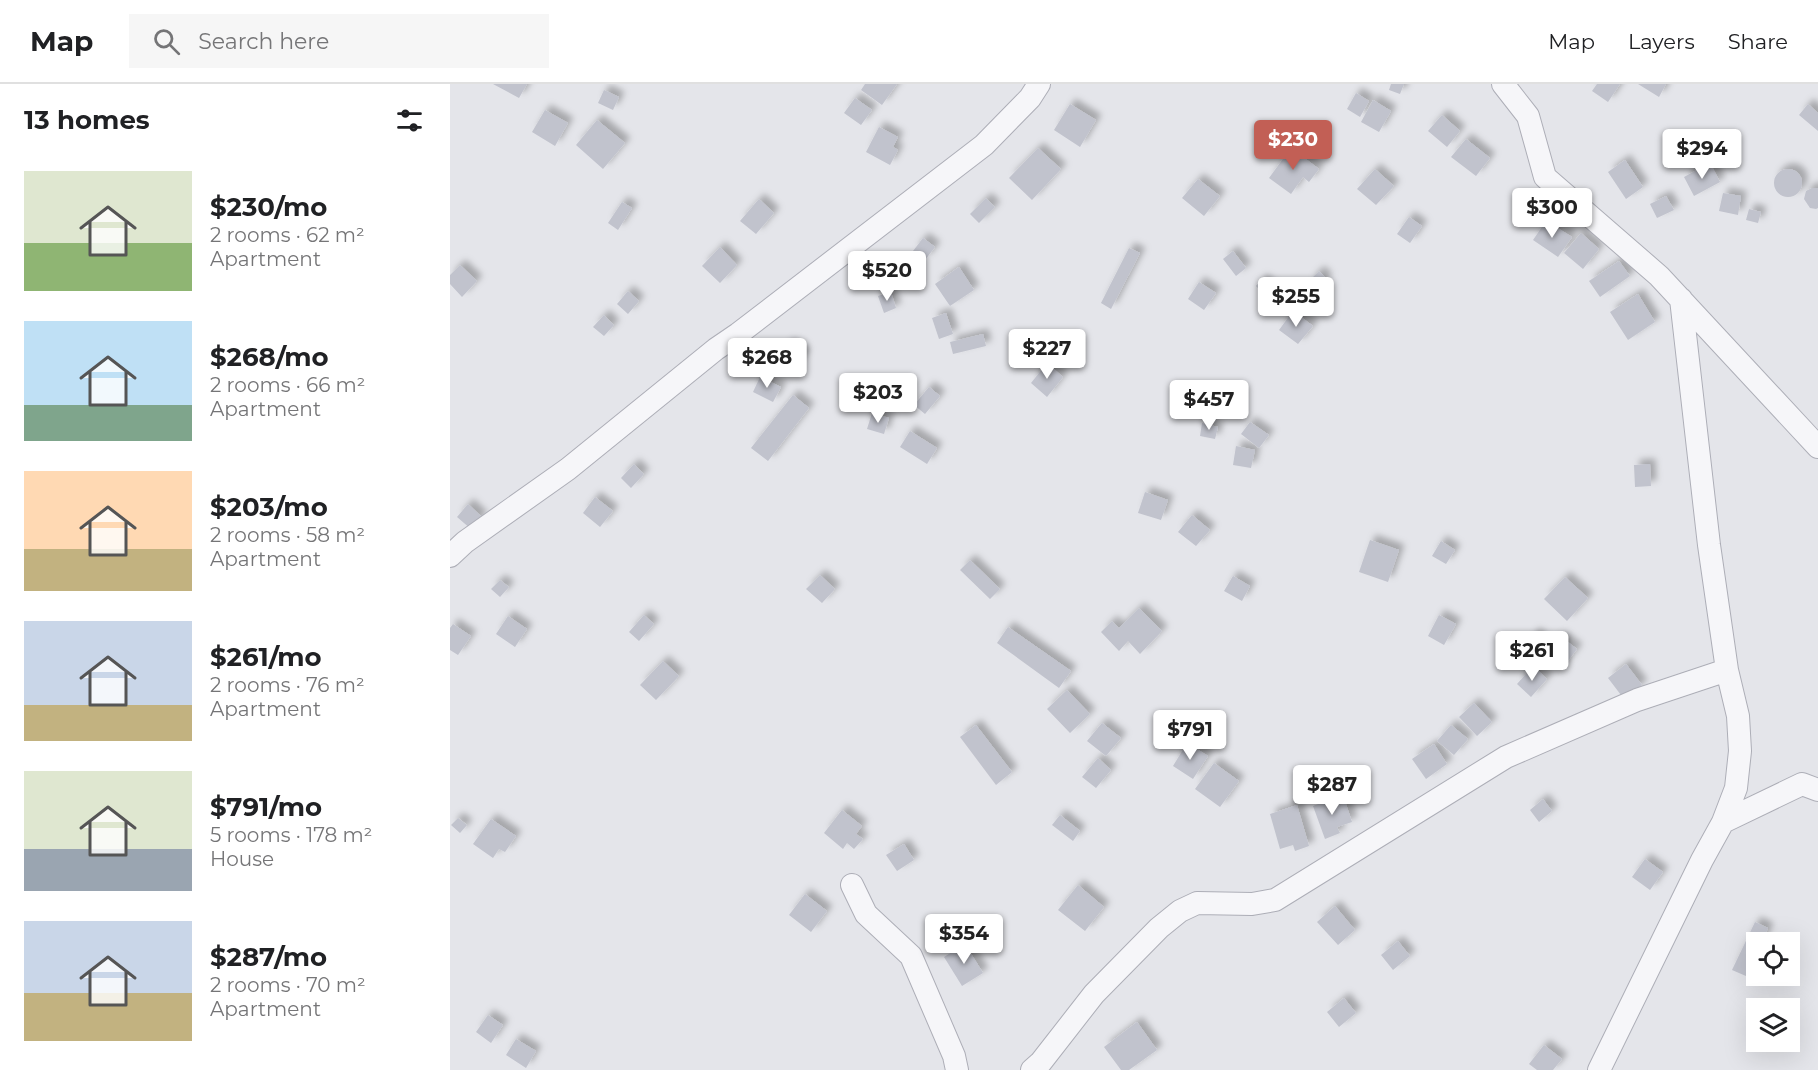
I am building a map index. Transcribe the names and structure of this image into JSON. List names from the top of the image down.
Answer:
{
  "page": {
    "header": "Map",
    "search": "Search here",
    "nav": ["Map", "Layers", "Share"],
    "heading": "13 homes",
    "price": [
      "$230",
      "$294",
      "$300",
      "$520",
      "$255",
      "$227",
      "$268",
      "$203",
      "$457",
      "$261",
      "$791",
      "$287",
      "$354"
    ],
    "list": [
      {
        "name": "$230/mo",
        "note": "2 rooms · 62 m² · Apartment"
      },
      {
        "name": "$268/mo",
        "note": "2 rooms · 66 m² · Apartment"
      },
      {
        "name": "$203/mo",
        "note": "2 rooms · 58 m² · Apartment"
      },
      {
        "name": "$261/mo",
        "note": "2 rooms · 76 m² · Apartment"
      },
      {
        "name": "$791/mo",
        "note": "5 rooms · 178 m² · House"
      },
      {
        "name": "$287/mo",
        "note": "2 rooms · 70 m² · Apartment"
      }
    ]
  }
}
